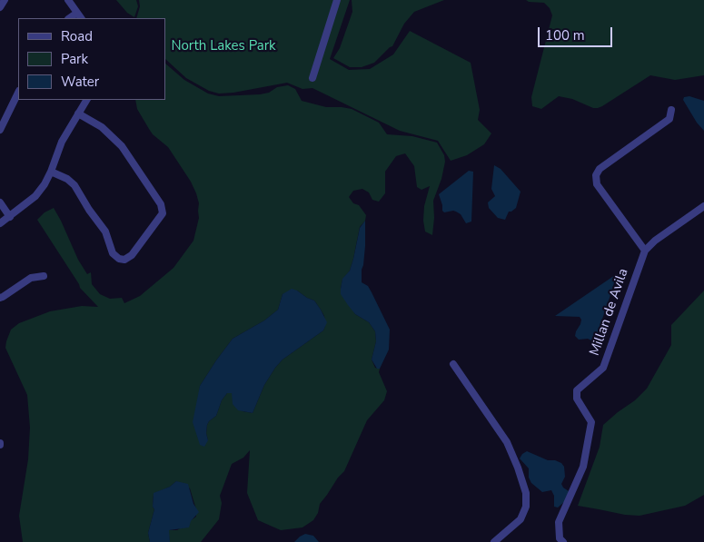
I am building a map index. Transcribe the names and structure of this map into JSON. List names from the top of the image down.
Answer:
{
  "streets": {
    "street": ["Millan de Avila"]
  },
  "parks": ["North Lakes Park"],
  "legend": ["Road", "Park", "Water"],
  "scale_bar": "100 m"
}
